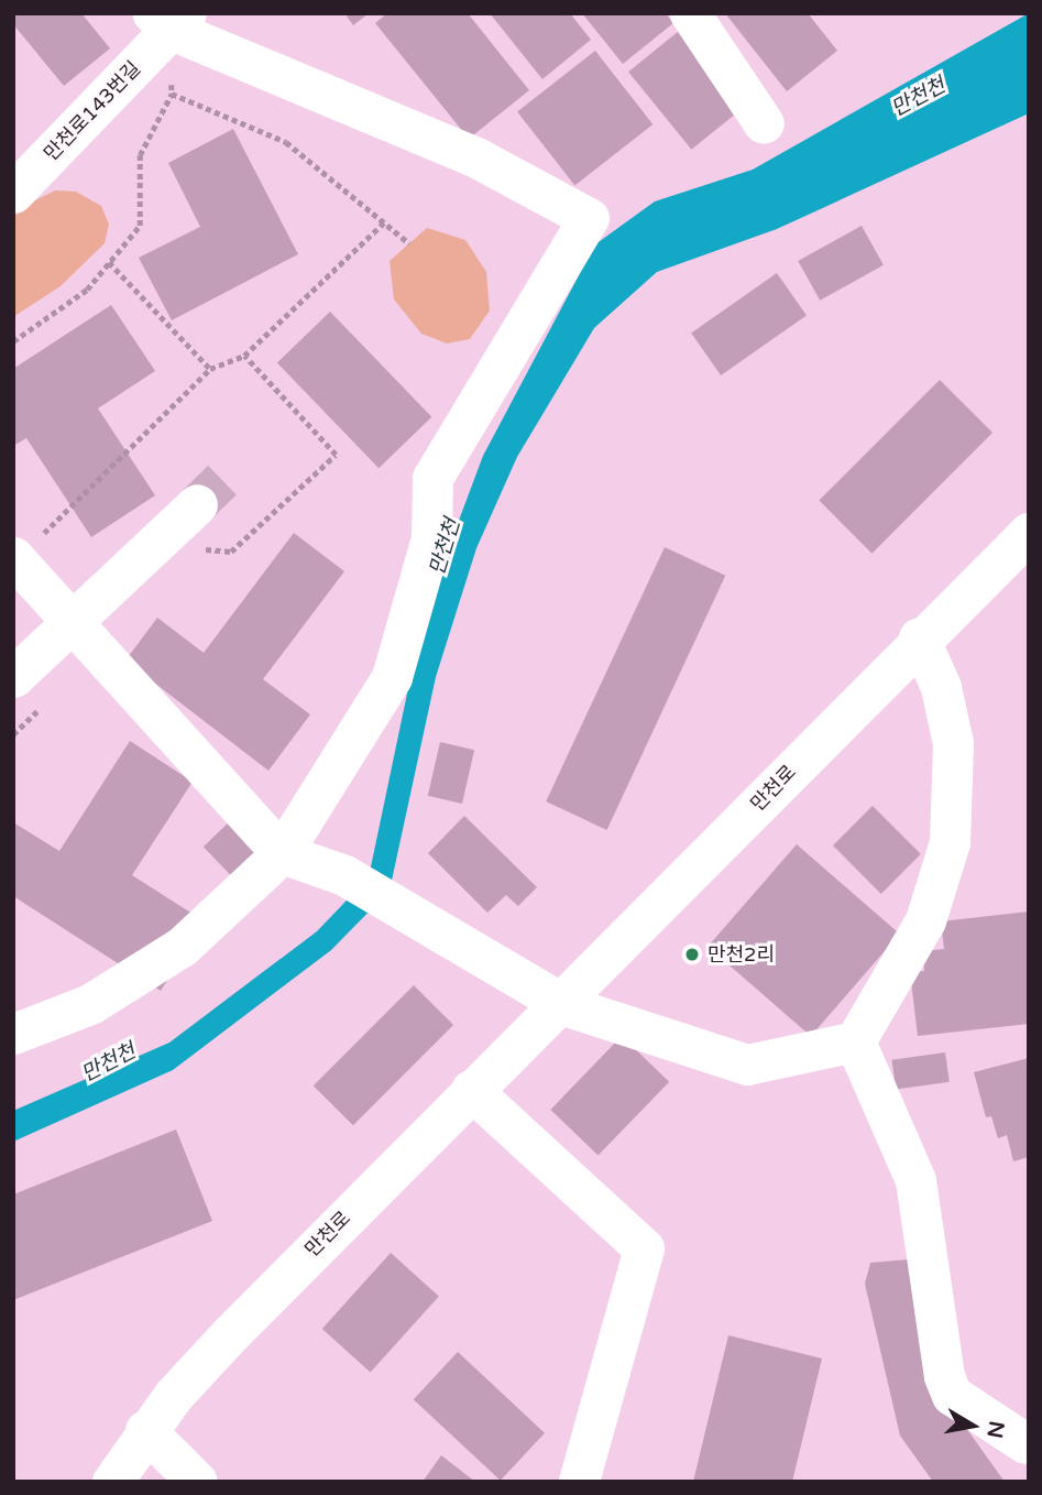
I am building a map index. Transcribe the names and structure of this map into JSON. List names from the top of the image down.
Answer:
{
  "streets": {
    "street": ["만천로143번길", "만천로"]
  },
  "water": ["만천천"],
  "places": ["만천2리"],
  "north": "right"
}
